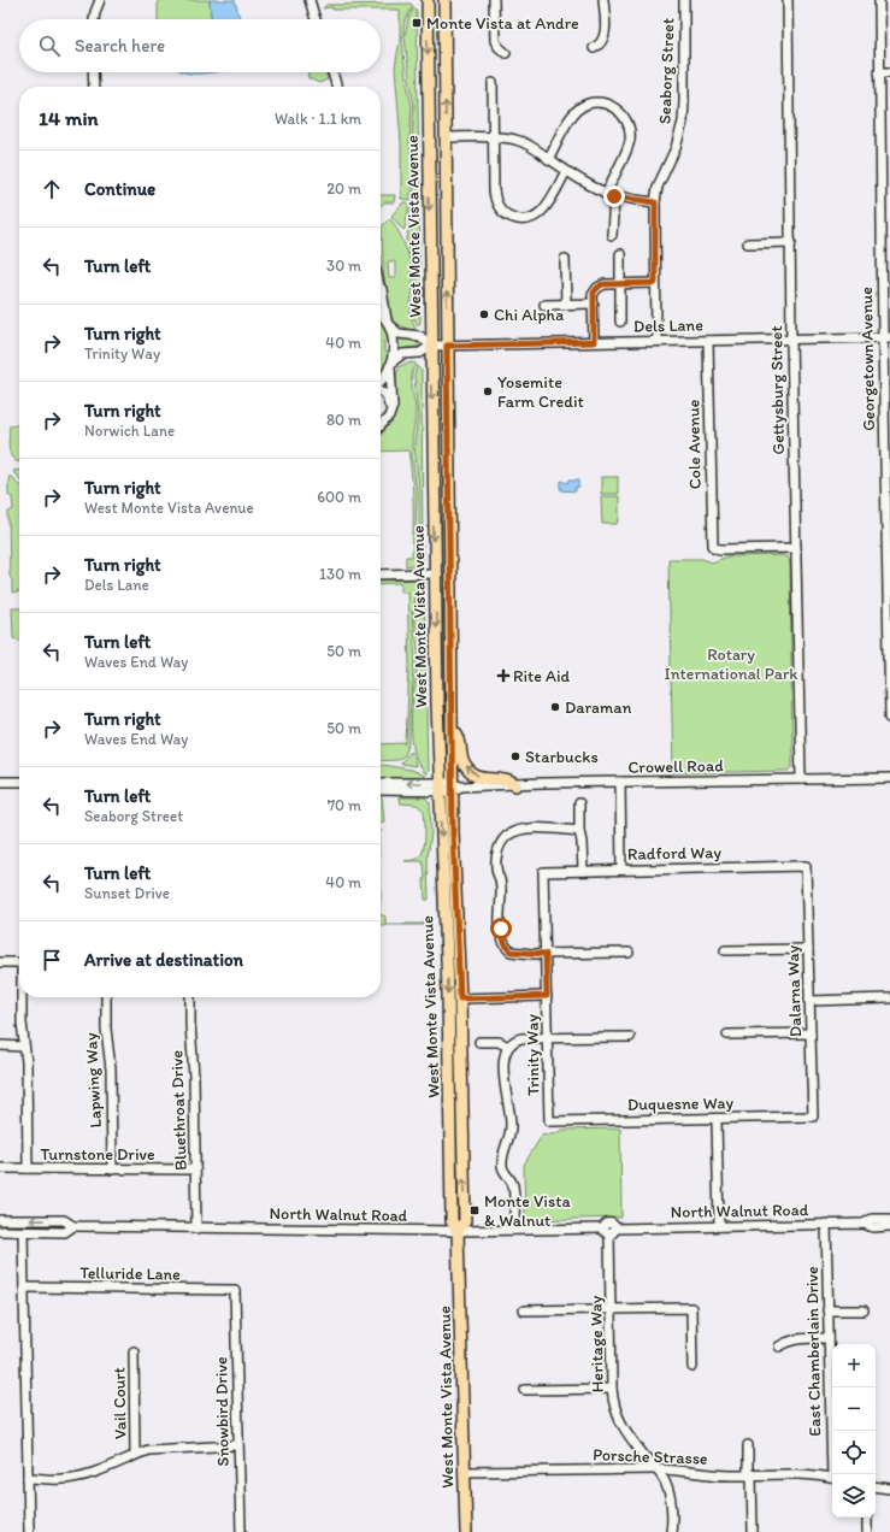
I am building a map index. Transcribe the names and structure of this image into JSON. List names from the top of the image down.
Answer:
{
  "streets": {
    "main road": ["West Monte Vista Avenue"],
    "street": [
      "Seaborg Street",
      "Dels Lane",
      "Georgetown Avenue",
      "Gettysburg Street",
      "Cole Avenue",
      "Crowell Road",
      "Radford Way",
      "Dalarna Way",
      "Trinity Way",
      "Lapwing Way",
      "Duquesne Way",
      "Bluethroat Drive",
      "Turnstone Drive",
      "North Walnut Road",
      "Telluride Lane",
      "Heritage Way",
      "East Chamberlain Drive",
      "Vail Court",
      "Snowbird Drive",
      "Porsche Strasse"
    ]
  },
  "crossings": [
    ["Seaborg Street", "Dels Lane"],
    ["West Monte Vista Avenue", "Dels Lane"],
    ["West Monte Vista Avenue", "Crowell Road"],
    ["West Monte Vista Avenue", "North Walnut Road"],
    ["West Monte Vista Avenue", "Porsche Strasse"],
    ["Dels Lane", "Georgetown Avenue"],
    ["Dels Lane", "Gettysburg Street"],
    ["Dels Lane", "Cole Avenue"],
    ["Gettysburg Street", "Cole Avenue"],
    ["Gettysburg Street", "Crowell Road"],
    ["Radford Way", "Dalarna Way"],
    ["Radford Way", "Trinity Way"],
    ["Dalarna Way", "Duquesne Way"],
    ["Trinity Way", "Duquesne Way"],
    ["Lapwing Way", "Turnstone Drive"],
    ["Bluethroat Drive", "Turnstone Drive"],
    ["Bluethroat Drive", "North Walnut Road"],
    ["North Walnut Road", "Heritage Way"],
    ["North Walnut Road", "East Chamberlain Drive"],
    ["Telluride Lane", "Snowbird Drive"],
    ["Heritage Way", "Porsche Strasse"]
  ],
  "parks": ["Rotary International Park"],
  "places": {
    "transit": ["Monte Vista at Andre", "Monte Vista & Walnut"],
    "other": [
      "Chi Alpha",
      "Yosemite Farm Credit",
      "Daraman",
      "Starbucks"
    ],
    "health": ["Rite Aid"]
  },
  "page": {
    "search": "Search here",
    "heading": ["14 min", "Walk · 1.1 km"],
    "list": [
      ["Continue", "20 m"],
      ["Turn left", "30 m"],
      ["Turn right", "Trinity Way", "40 m"],
      ["Turn right", "Norwich Lane", "80 m"],
      ["Turn right", "West Monte Vista Avenue", "600 m"],
      ["Turn right", "Dels Lane", "130 m"],
      ["Turn left", "Waves End Way", "50 m"],
      ["Turn right", "Waves End Way", "50 m"],
      ["Turn left", "Seaborg Street", "70 m"],
      ["Turn left", "Sunset Drive", "40 m"],
      "Arrive at destination"
    ],
    "map_buttons": ["+", "−"]
  }
}
